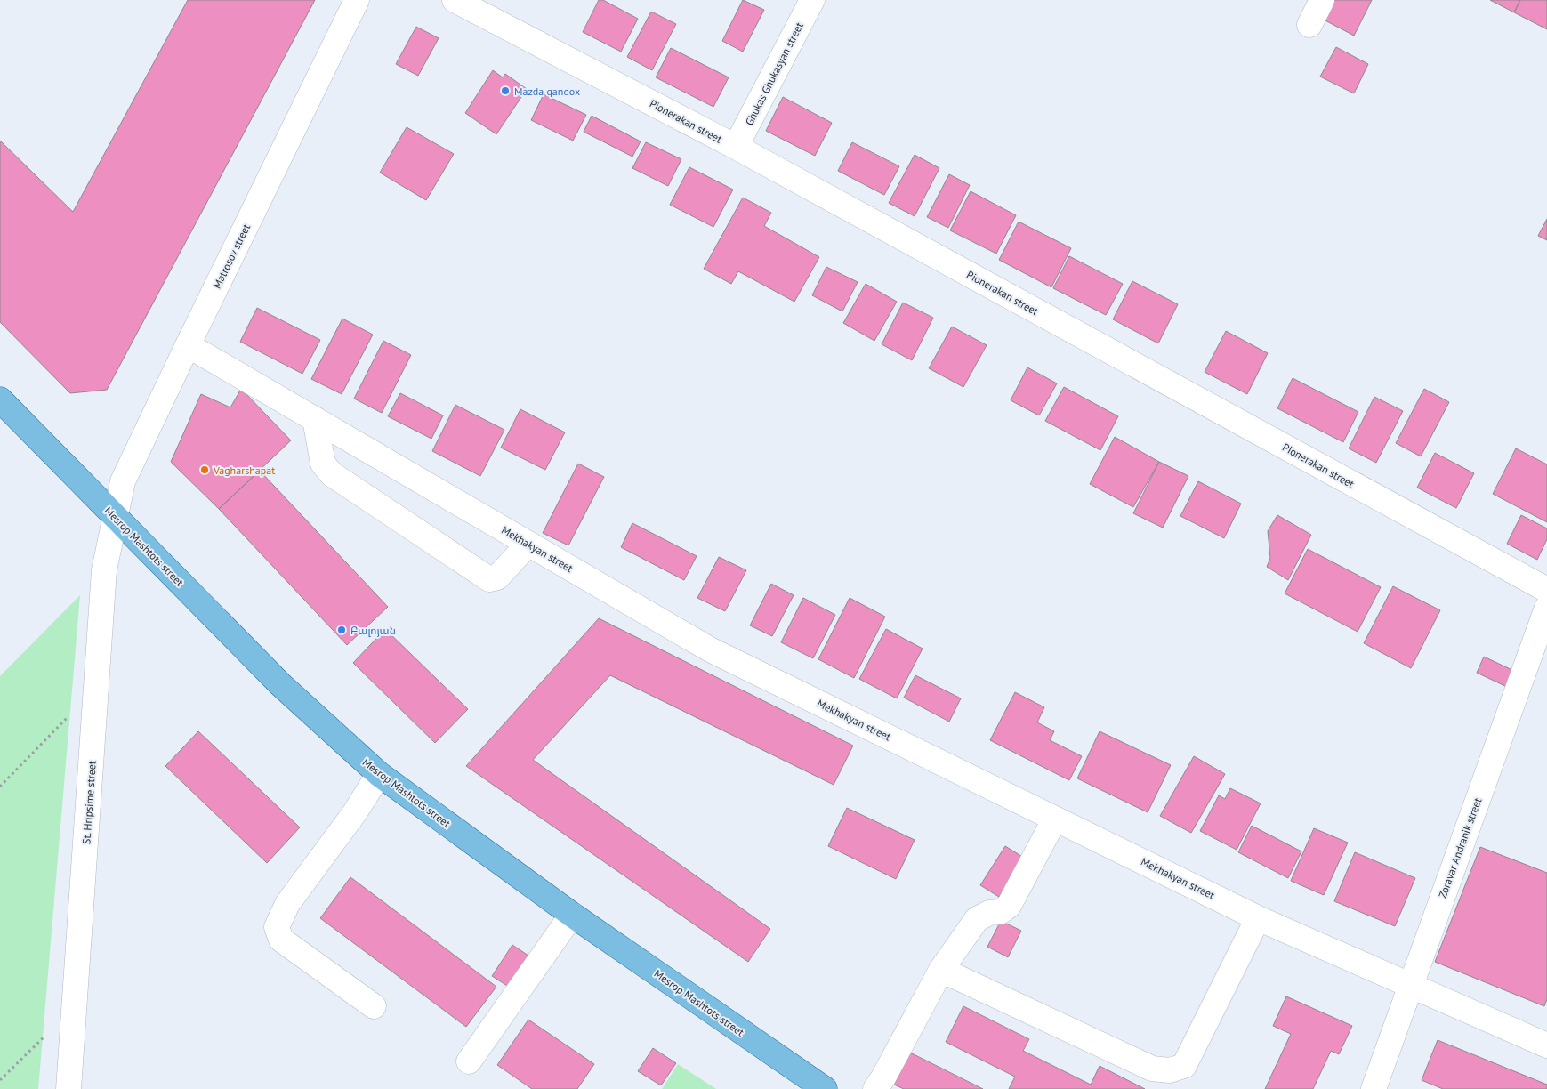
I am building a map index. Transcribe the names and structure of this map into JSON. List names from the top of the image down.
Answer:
{
  "streets": {
    "main road": ["Mesrop Mashtots street"],
    "street": [
      "Ghukas Ghukasyan street",
      "Pionerakan street",
      "Matrosov street",
      "Mekhakyan street",
      "St. Hripsime street",
      "Zoravar Andranik street"
    ]
  },
  "crossings": [
    ["Ghukas Ghukasyan street", "Pionerakan street"],
    ["Matrosov street", "Mesrop Mashtots street"],
    ["Matrosov street", "Mekhakyan street"],
    ["Matrosov street", "St. Hripsime street"],
    ["Mesrop Mashtots street", "St. Hripsime street"],
    ["Mekhakyan street", "Zoravar Andranik street"]
  ],
  "places": ["Mazda qandox", "Vagharshapat", "Բալոյան"]
}
